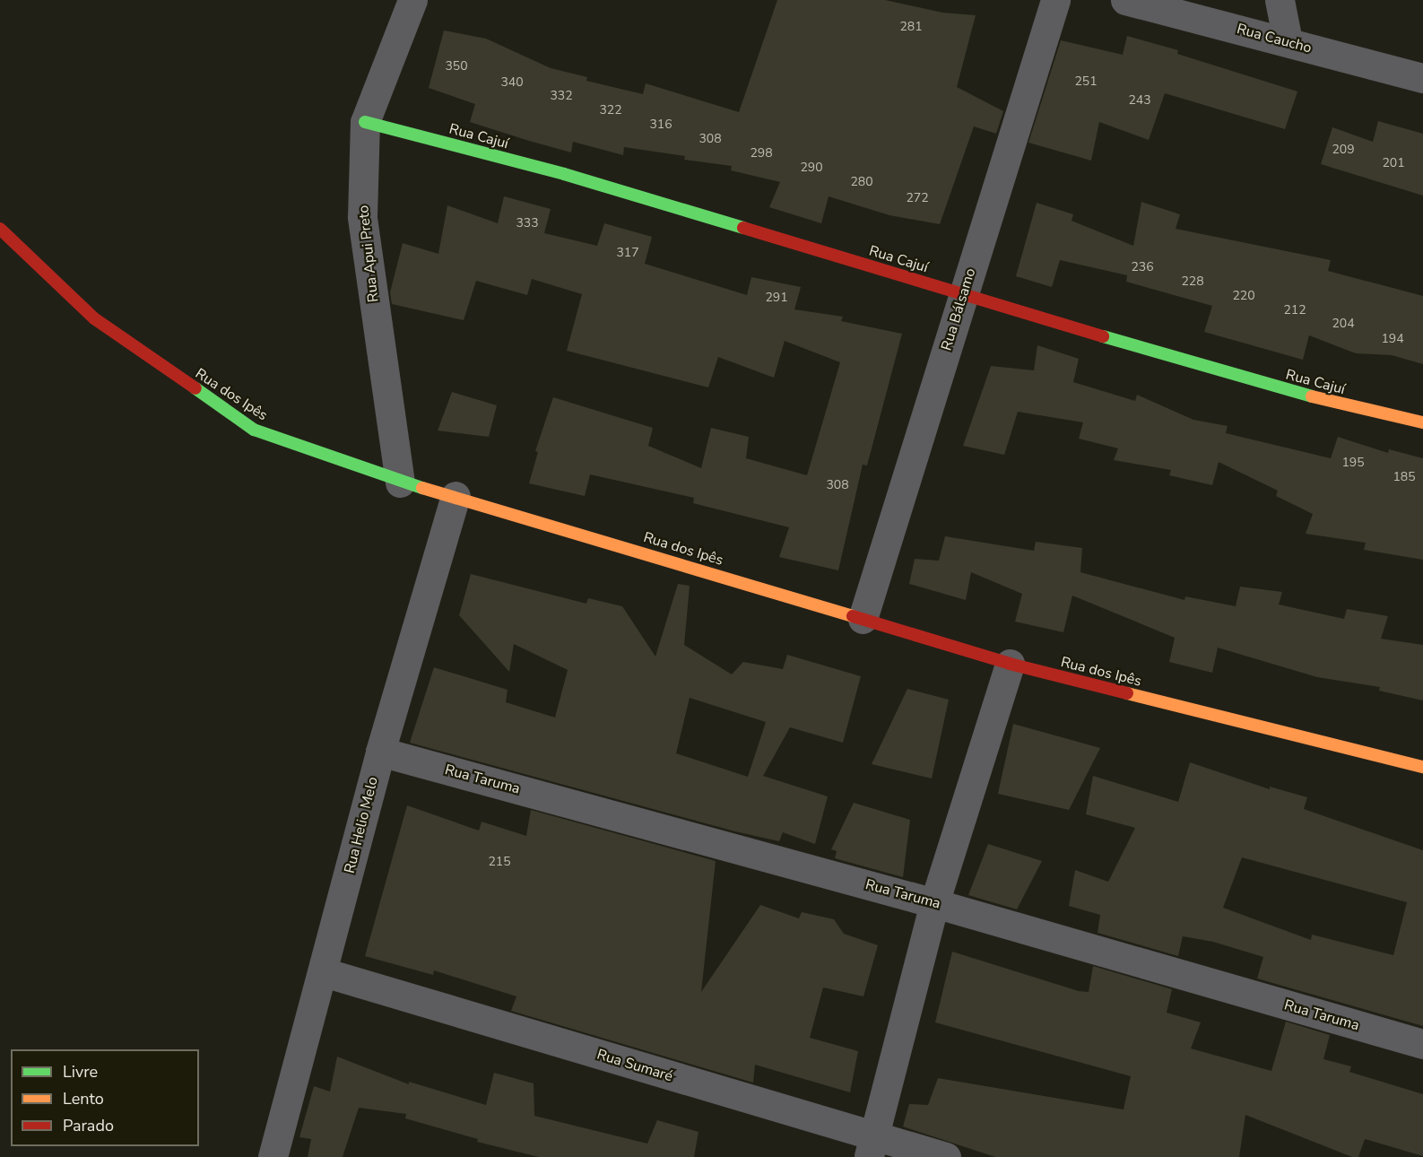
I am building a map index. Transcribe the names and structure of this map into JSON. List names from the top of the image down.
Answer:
{
  "streets": {
    "street": [
      "Rua Caucho",
      "Rua Cajuí",
      "Rua Apui Preto",
      "Rua Bálsamo",
      "Rua dos Ipês",
      "Rua Taruma",
      "Rua Helio Melo",
      "Rua Sumaré"
    ]
  },
  "crossings": [
    ["Rua Cajuí", "Rua Apui Preto"],
    ["Rua Cajuí", "Rua Bálsamo"],
    ["Rua Apui Preto", "Rua dos Ipês"],
    ["Rua Bálsamo", "Rua dos Ipês"],
    ["Rua dos Ipês", "Rua Helio Melo"],
    ["Rua Taruma", "Rua Helio Melo"],
    ["Rua Helio Melo", "Rua Sumaré"]
  ],
  "house_numbers": [
    "281",
    "350",
    "251",
    "340",
    "332",
    "243",
    "322",
    "316",
    "308",
    "209",
    "298",
    "201",
    "290",
    "280",
    "272",
    "333",
    "317",
    "236",
    "228",
    "220",
    "291",
    "212",
    "204",
    "194",
    "195",
    "185",
    "308",
    "215"
  ],
  "legend": ["Livre", "Lento", "Parado"]
}
